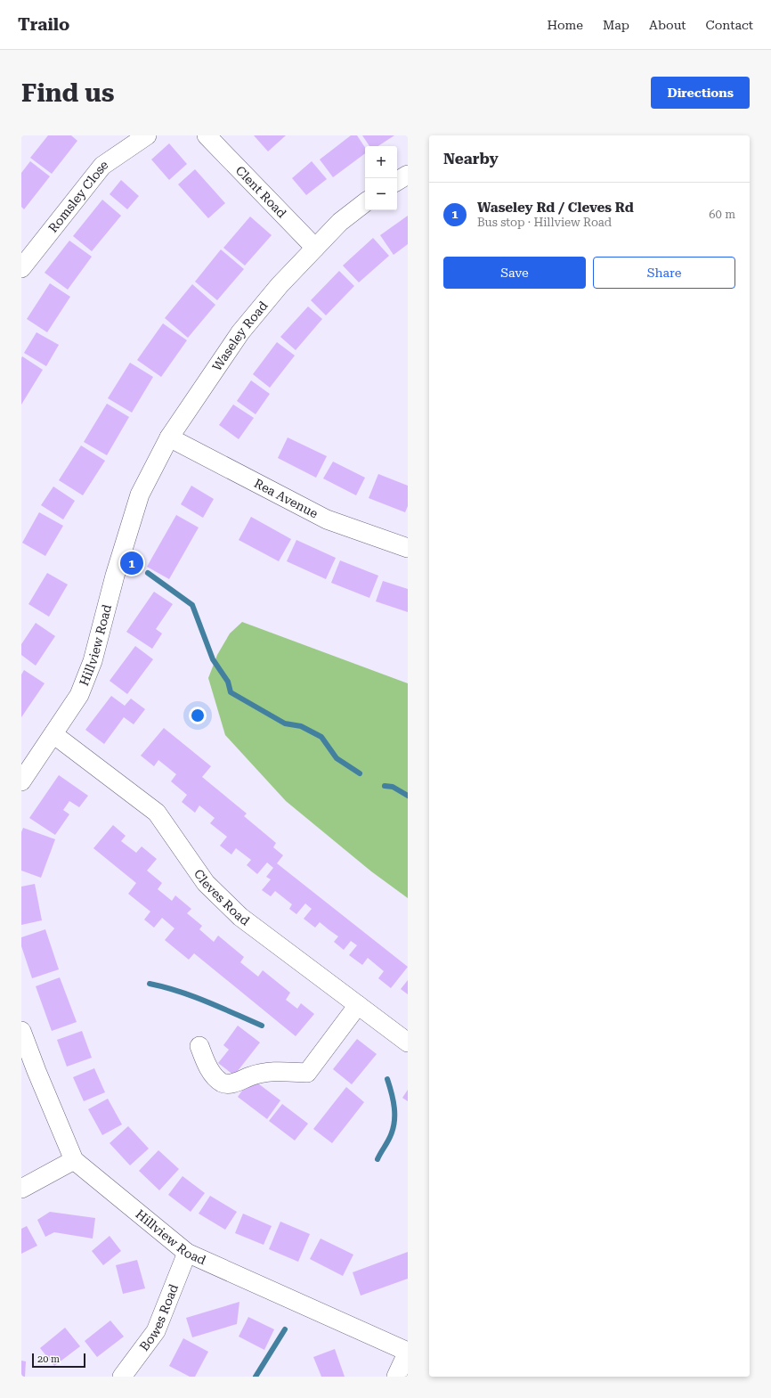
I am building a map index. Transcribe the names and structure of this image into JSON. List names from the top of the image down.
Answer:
{
  "streets": {
    "street": [
      "Clent Road",
      "Romsley Close",
      "Waseley Road",
      "Rea Avenue",
      "Hillview Road",
      "Cleves Road",
      "Bowes Road"
    ]
  },
  "crossings": [
    ["Clent Road", "Waseley Road"],
    ["Waseley Road", "Rea Avenue"],
    ["Waseley Road", "Hillview Road"],
    ["Hillview Road", "Cleves Road"],
    ["Hillview Road", "Bowes Road"]
  ],
  "scale_bar": "20 m",
  "page": {
    "header": "Trailo",
    "nav": [
      "Home",
      "Map",
      "About",
      "Contact"
    ],
    "buttons": [
      "Directions",
      ["Save", "Share"]
    ],
    "title": "Find us",
    "heading": "Nearby",
    "map_buttons": ["+", "−"],
    "list": [
      {
        "mark": "1",
        "name": "Waseley Rd / Cleves Rd",
        "note": "Bus stop · Hillview Road",
        "value": "60 m"
      }
    ],
    "pins": "1",
    "scale": "20 m"
  }
}
